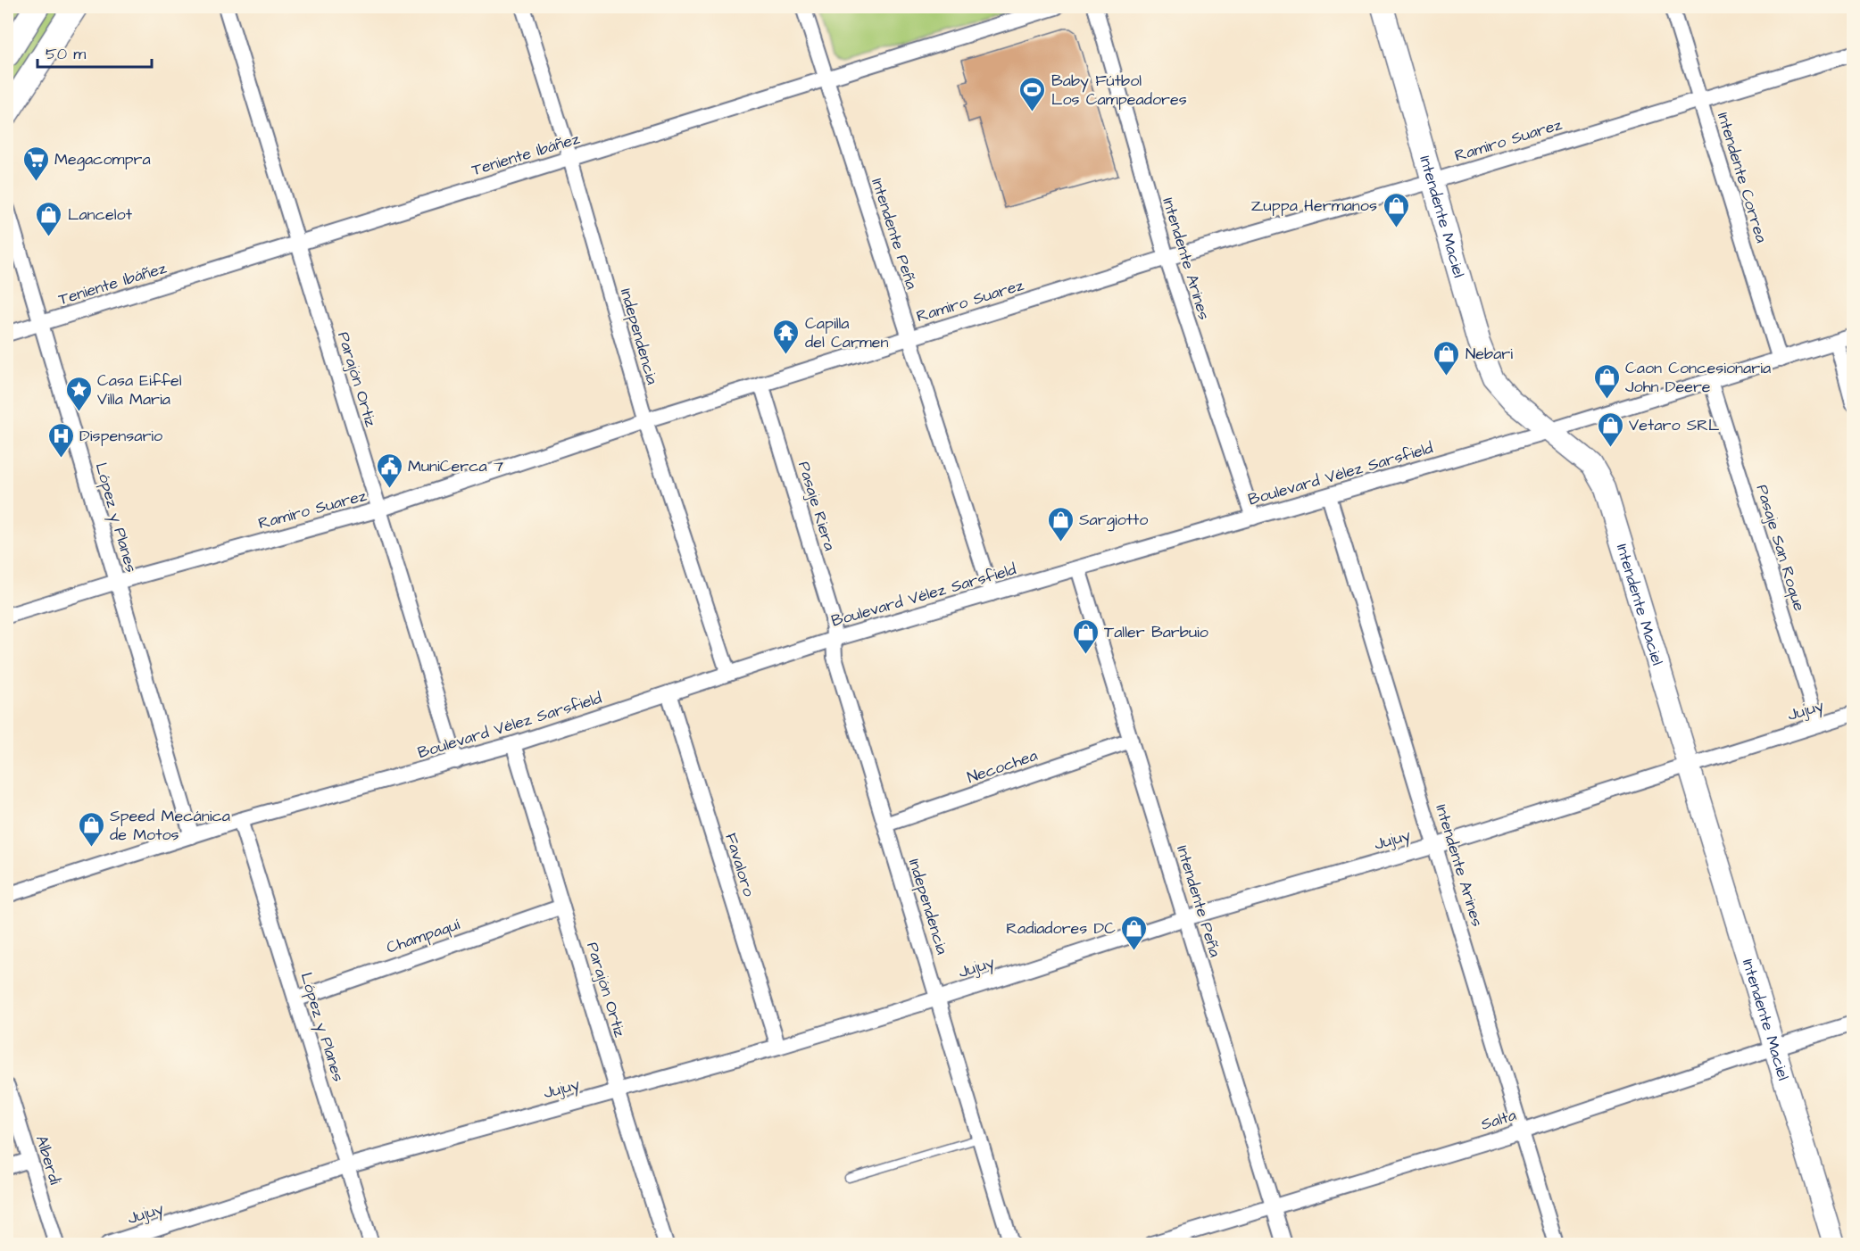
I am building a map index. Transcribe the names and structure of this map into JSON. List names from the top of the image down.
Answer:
{
  "streets": {
    "main road": ["Intendente Maciel"],
    "street": [
      "Ramiro Suarez",
      "Teniente Ibáñez",
      "Intendente Correa",
      "Intendente Peña",
      "Intendente Arines",
      "Independencia",
      "Parajón Ortiz",
      "Boulevard Vélez Sarsfield",
      "Pasaje Riera",
      "López y Planes",
      "Pasaje San Roque",
      "Jujuy",
      "Necochea",
      "Favaloro",
      "Champaquí",
      "Salta",
      "Alberdi"
    ]
  },
  "crossings": [
    ["Ramiro Suarez", "Intendente Correa"],
    ["Ramiro Suarez", "Intendente Maciel"],
    ["Ramiro Suarez", "Intendente Peña"],
    ["Ramiro Suarez", "Intendente Arines"],
    ["Ramiro Suarez", "Independencia"],
    ["Ramiro Suarez", "Parajón Ortiz"],
    ["Ramiro Suarez", "Pasaje Riera"],
    ["Ramiro Suarez", "López y Planes"],
    ["Teniente Ibáñez", "Intendente Peña"],
    ["Teniente Ibáñez", "Independencia"],
    ["Teniente Ibáñez", "Parajón Ortiz"],
    ["Teniente Ibáñez", "López y Planes"],
    ["Intendente Correa", "Boulevard Vélez Sarsfield"],
    ["Intendente Maciel", "Boulevard Vélez Sarsfield"],
    ["Intendente Maciel", "Jujuy"],
    ["Intendente Maciel", "Salta"],
    ["Intendente Peña", "Boulevard Vélez Sarsfield"],
    ["Intendente Peña", "Jujuy"],
    ["Intendente Peña", "Necochea"],
    ["Intendente Peña", "Salta"],
    ["Intendente Arines", "Boulevard Vélez Sarsfield"],
    ["Intendente Arines", "Jujuy"],
    ["Intendente Arines", "Salta"],
    ["Independencia", "Boulevard Vélez Sarsfield"],
    ["Independencia", "Pasaje Riera"],
    ["Independencia", "Jujuy"],
    ["Independencia", "Necochea"],
    ["Parajón Ortiz", "Boulevard Vélez Sarsfield"],
    ["Parajón Ortiz", "Jujuy"],
    ["Parajón Ortiz", "Champaquí"],
    ["Boulevard Vélez Sarsfield", "Pasaje Riera"],
    ["Boulevard Vélez Sarsfield", "López y Planes"],
    ["Boulevard Vélez Sarsfield", "Pasaje San Roque"],
    ["Boulevard Vélez Sarsfield", "Favaloro"],
    ["López y Planes", "Jujuy"],
    ["López y Planes", "Champaquí"],
    ["Pasaje San Roque", "Jujuy"],
    ["Jujuy", "Favaloro"]
  ],
  "places": {
    "sports": ["Baby Fútbol Los Campeadores"],
    "supermarket": ["Megacompra"],
    "shop": [
      "Zuppa Hermanos",
      "Lancelot",
      "Nebari",
      "Caon Concesionaria John Deere",
      "Vetaro SRL",
      "Sargiotto",
      "Taller Barbuio",
      "Speed Mecánica de Motos",
      "Radiadores DC"
    ],
    "temple": ["Capilla del Carmen"],
    "place": ["Casa Eiffel Villa Maria"],
    "hospital": ["Dispensario"],
    "public building": ["MuniCerca 7"]
  },
  "scale_bar": "50 m"
}
